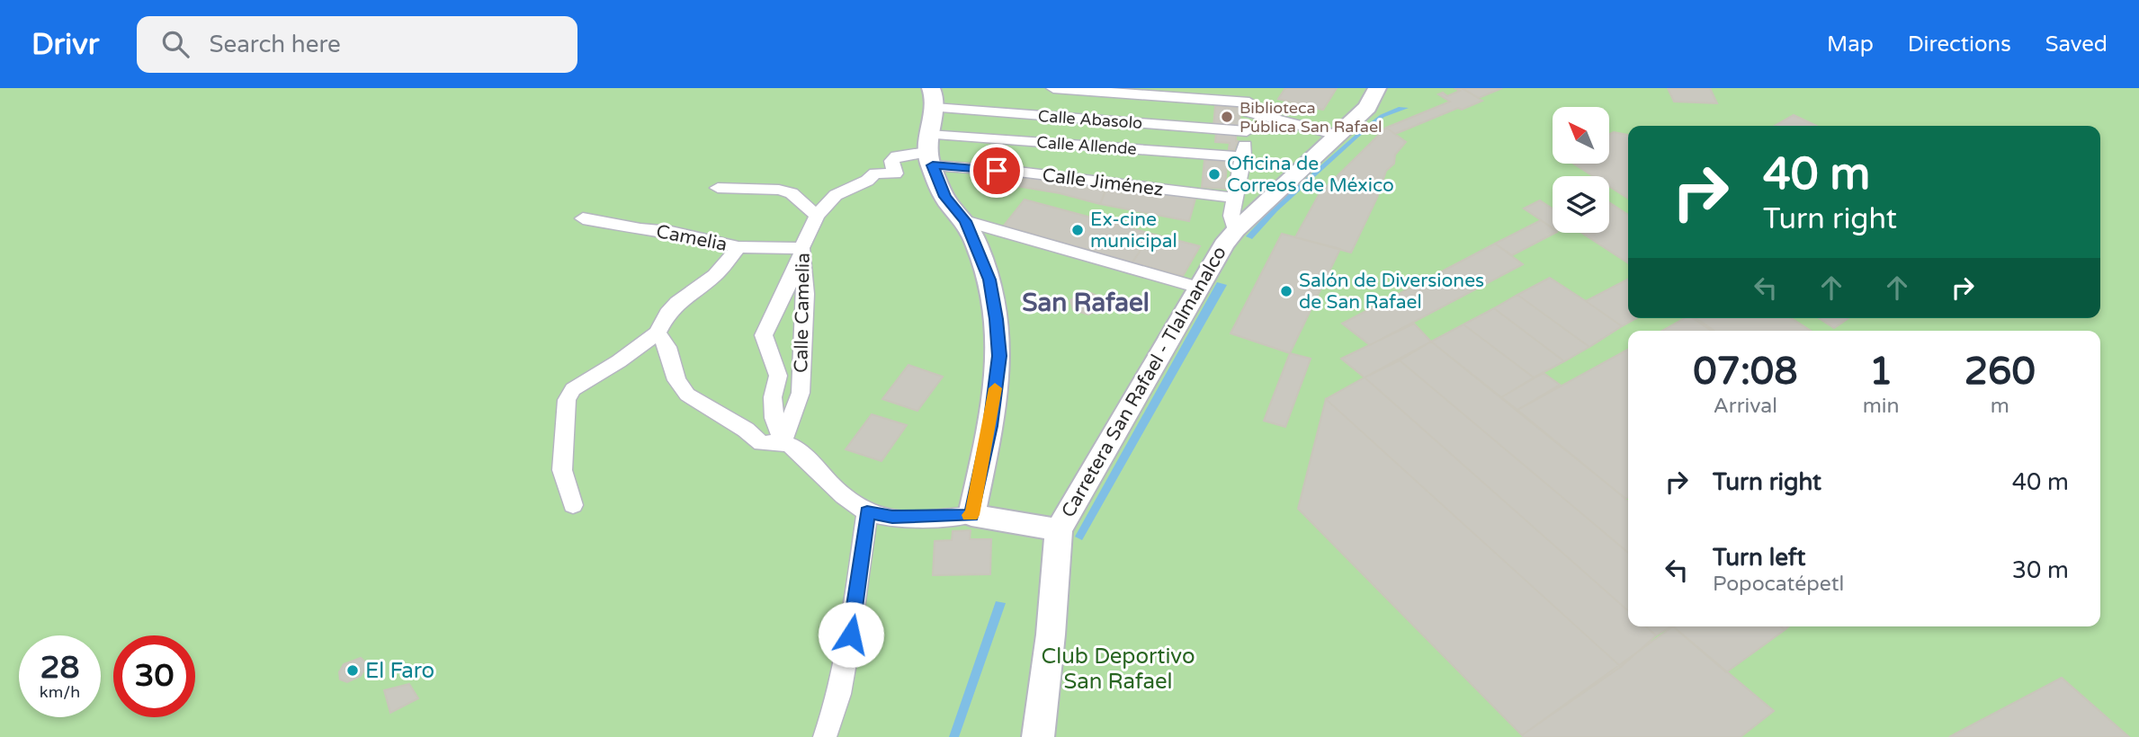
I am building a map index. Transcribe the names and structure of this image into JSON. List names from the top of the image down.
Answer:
{
  "streets": {
    "street": [
      "Calle Abasolo",
      "Calle Allende",
      "Calle Jiménez",
      "Camelia",
      "Calle Camelia",
      "Carretera San Rafael - Tlalmanalco"
    ]
  },
  "crossings": [
    ["Calle Allende", "Calle Jiménez"],
    ["Calle Allende", "Calle Camelia"],
    ["Calle Jiménez", "Calle Camelia"],
    ["Camelia", "Calle Camelia"]
  ],
  "districts": ["San Rafael"],
  "parks": ["Club Deportivo San Rafael"],
  "places": [
    "Biblioteca Pública San Rafael",
    "Oficina de Correos de México",
    "Ex-cine municipal",
    "Salón de Diversiones de San Rafael",
    "El Faro"
  ],
  "north": "top left",
  "page": {
    "header": "Drivr",
    "search": "Search here",
    "nav": ["Map", "Directions", "Saved"],
    "turn": ["40 m", "Turn right"],
    "eta": [
      "07:08",
      "Arrival",
      "1",
      "min",
      "260",
      "m"
    ],
    "list": [
      {
        "name": "Turn right",
        "value": "40 m"
      },
      {
        "name": "Turn left",
        "note": "Popocatépetl",
        "value": "30 m"
      }
    ],
    "speed": "28 km/h",
    "limit": "30"
  }
}
